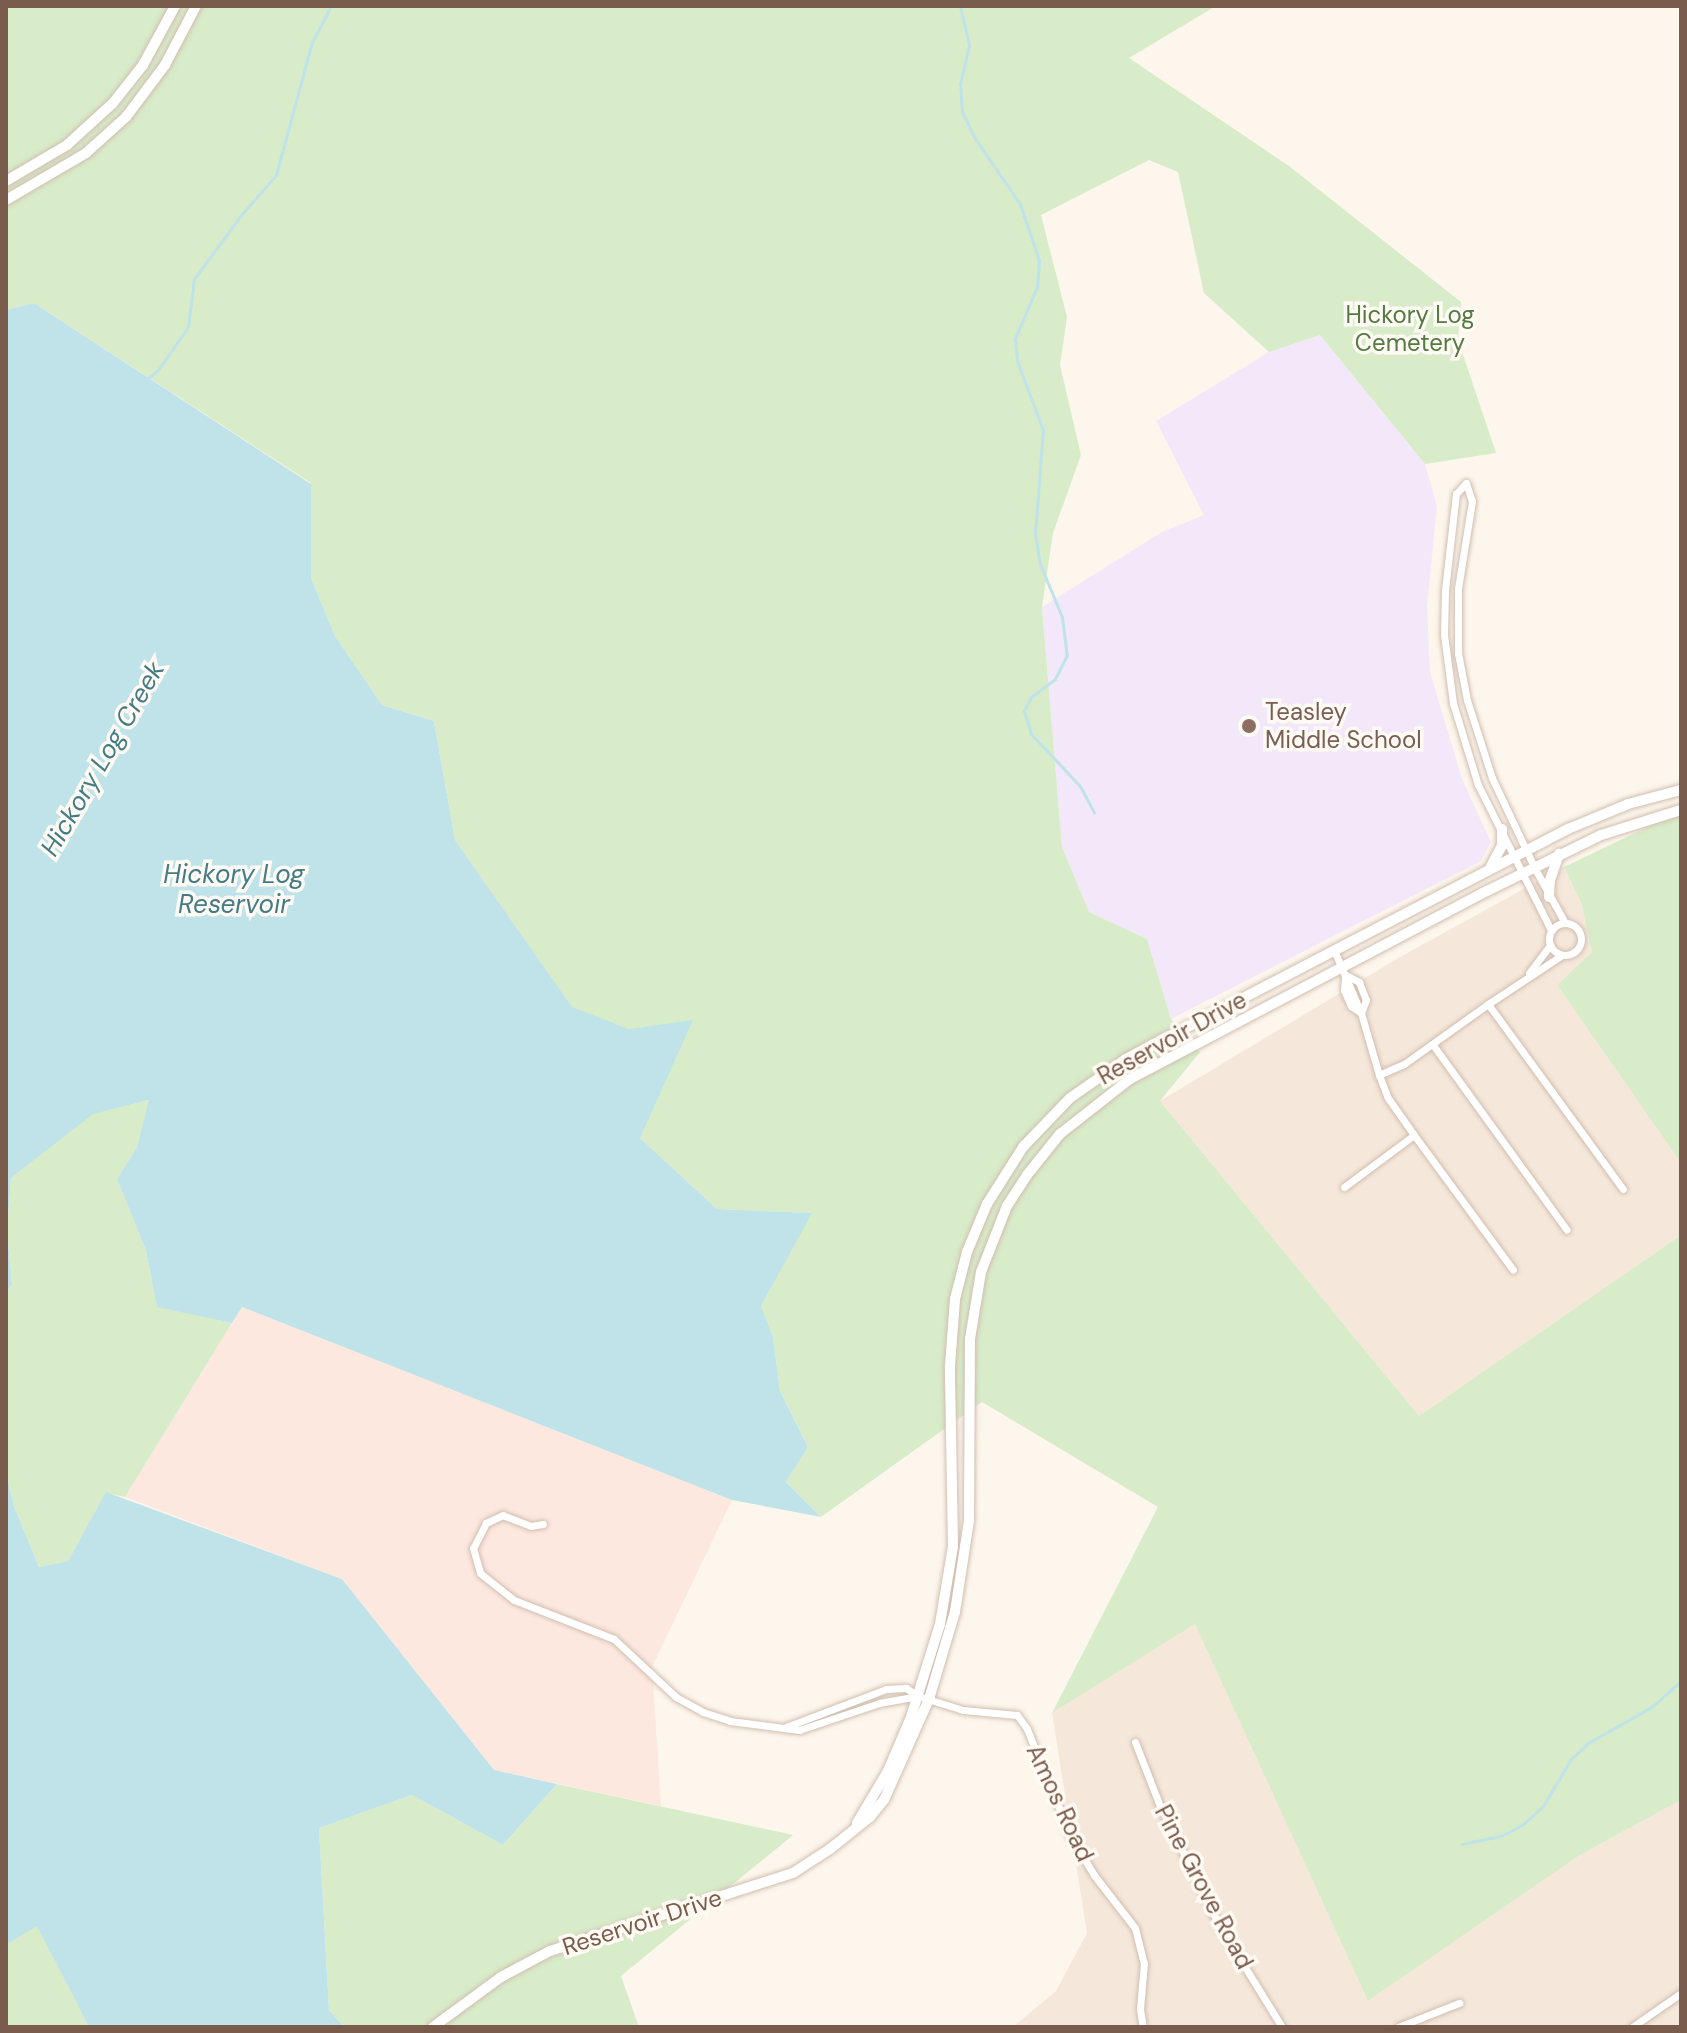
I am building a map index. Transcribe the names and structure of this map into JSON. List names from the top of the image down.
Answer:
{
  "streets": {
    "street": ["Reservoir Drive", "Amos Road", "Pine Grove Road"]
  },
  "crossings": [
    ["Reservoir Drive", "Amos Road"]
  ],
  "water": ["Hickory Log Creek", "Hickory Log Reservoir"],
  "parks": ["Hickory Log Cemetery"],
  "places": ["Teasley Middle School"]
}
